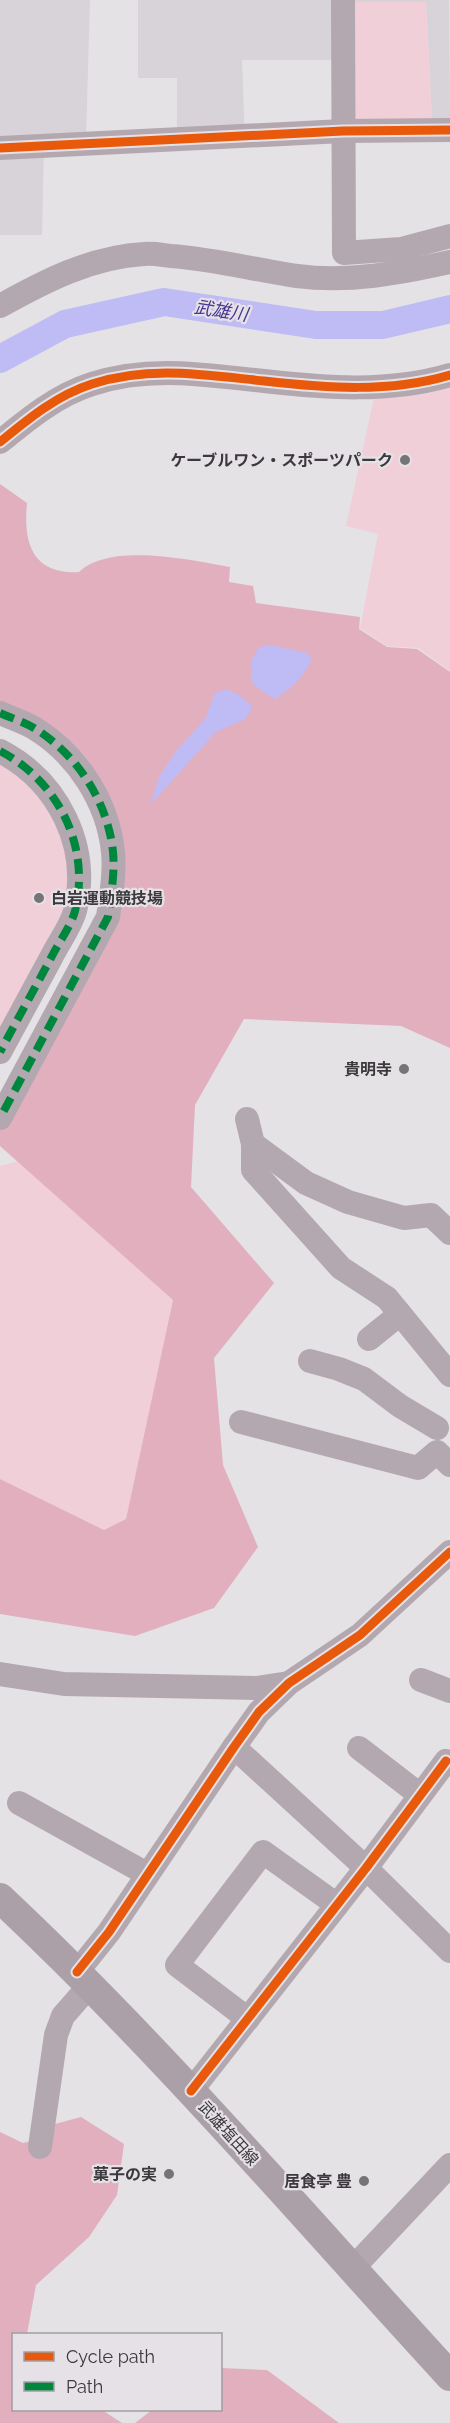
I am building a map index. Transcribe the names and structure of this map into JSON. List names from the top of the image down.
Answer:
{
  "streets": {
    "main road": ["武雄塩田線"]
  },
  "water": ["武雄川"],
  "places": [
    "ケーブルワン・スポーツパーク",
    "白岩運動競技場",
    "貴明寺",
    "菓子の実",
    "居食亭 豊"
  ],
  "legend": ["Cycle path", "Path"]
}
